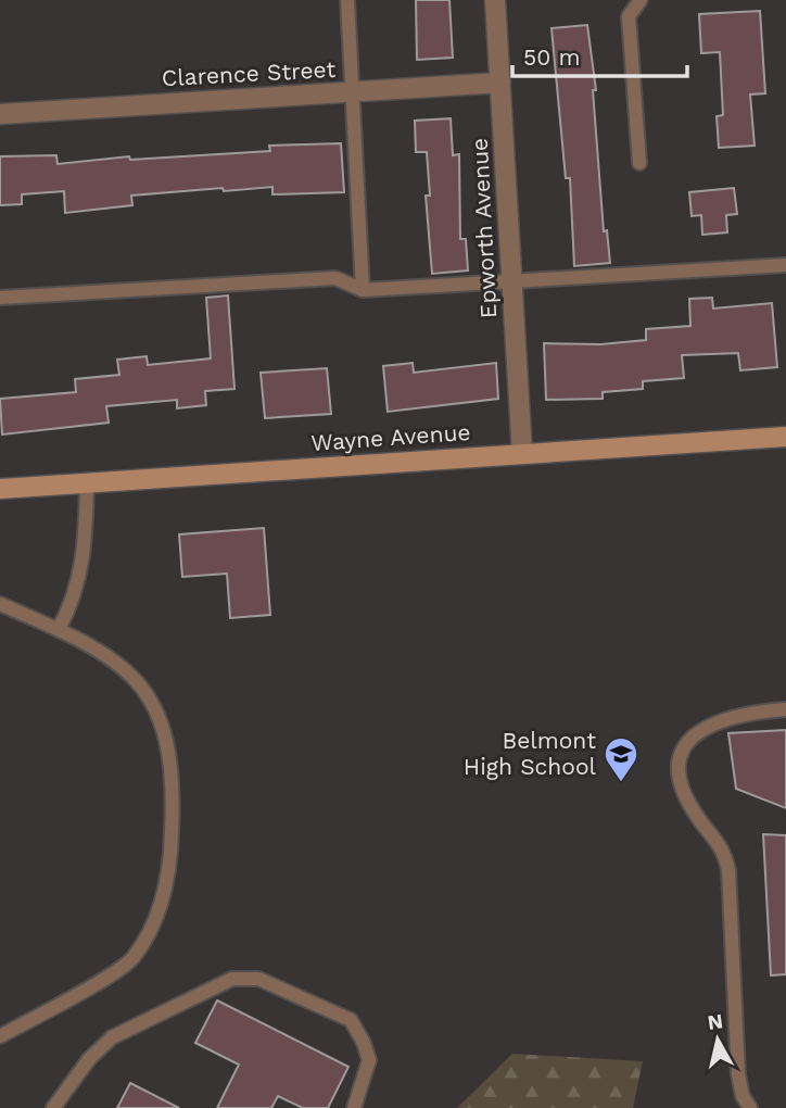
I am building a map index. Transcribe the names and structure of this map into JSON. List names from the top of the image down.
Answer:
{
  "streets": {
    "main road": ["Wayne Avenue"],
    "street": ["Clarence Street", "Epworth Avenue"]
  },
  "crossings": [
    ["Clarence Street", "Epworth Avenue"],
    ["Epworth Avenue", "Wayne Avenue"]
  ],
  "places": {
    "school or university": ["Belmont High School"]
  },
  "scale_bar": "50 m",
  "north": "top"
}
